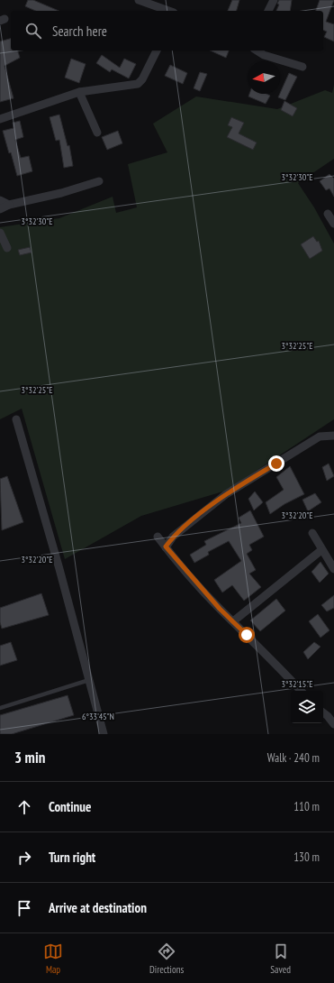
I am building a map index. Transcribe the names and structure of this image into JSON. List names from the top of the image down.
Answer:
{
  "north": "left",
  "page": {
    "search": "Search here",
    "heading": ["3 min", "Walk · 240 m"],
    "list": [
      ["Continue", "110 m"],
      ["Turn right", "130 m"],
      "Arrive at destination"
    ],
    "nav": ["Map", "Directions", "Saved"]
  },
  "coordinates": [
    "3°32'30\"E",
    "3°32'25\"E",
    "3°32'20\"E",
    "3°32'15\"E",
    "6°33'45\"N"
  ]
}
